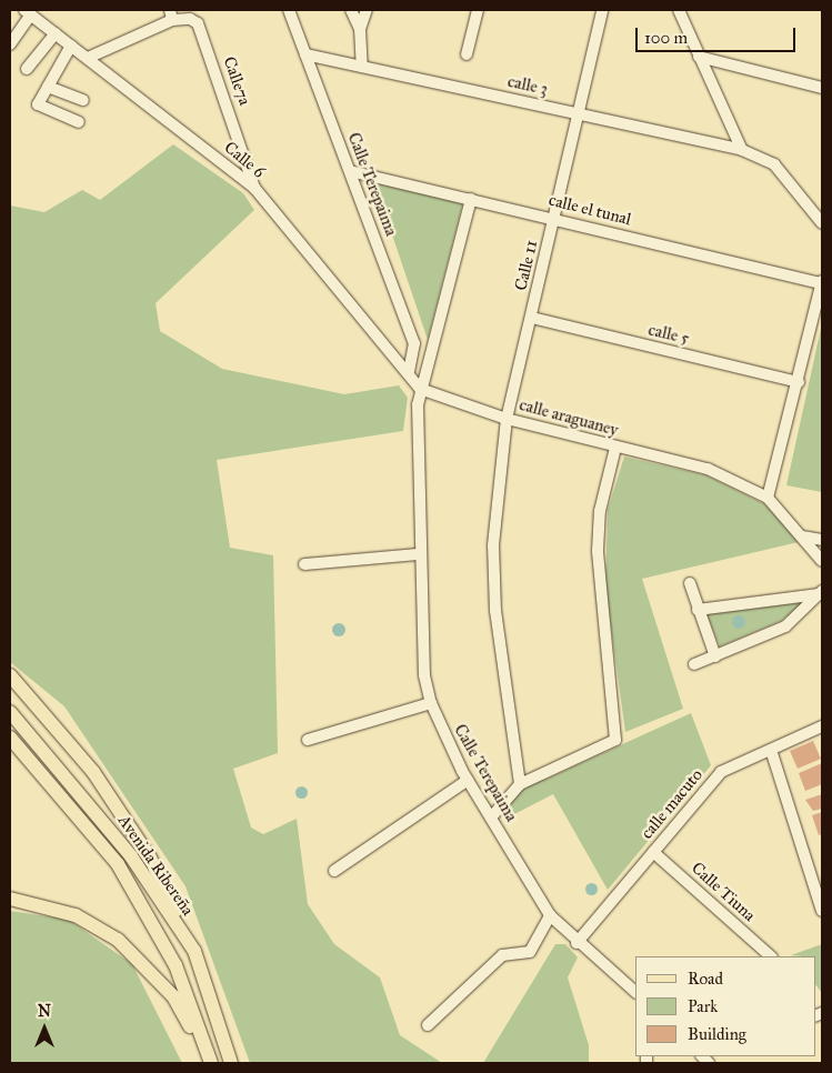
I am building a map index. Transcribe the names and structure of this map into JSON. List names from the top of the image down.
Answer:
{
  "streets": {
    "main road": ["Avenida Ribereña"],
    "street": [
      "Calle7a",
      "calle 3",
      "Calle 6",
      "Calle Terepaima",
      "calle el tunal",
      "Calle 11",
      "calle 5",
      "calle araguaney",
      "calle macuto",
      "Calle Tiuna"
    ]
  },
  "crossings": [
    ["Calle7a", "Calle 6"],
    ["calle 3", "Calle Terepaima"],
    ["calle 3", "Calle 11"],
    ["Calle 6", "Calle Terepaima"],
    ["Calle Terepaima", "calle el tunal"],
    ["Calle Terepaima", "calle macuto"],
    ["calle el tunal", "Calle 11"],
    ["Calle 11", "calle 5"],
    ["Calle 11", "calle araguaney"],
    ["calle macuto", "Calle Tiuna"]
  ],
  "legend": ["Road", "Park", "Building"],
  "scale_bar": "100 m",
  "north": "top"
}
